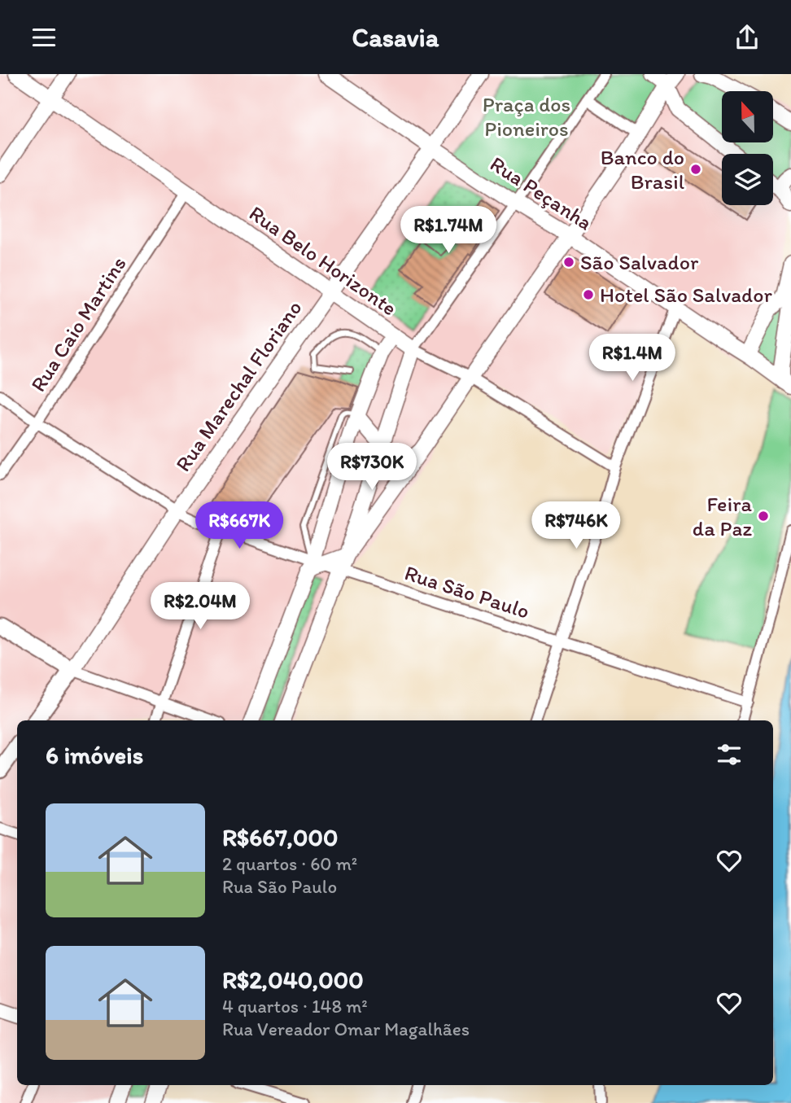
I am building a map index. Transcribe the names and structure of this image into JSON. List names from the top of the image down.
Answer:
{
  "streets": {
    "main road": ["Rua Marechal Floriano"],
    "street": [
      "Rua Peçanha",
      "Rua Belo Horizonte",
      "Rua Caio Martins",
      "Rua São Paulo"
    ]
  },
  "crossings": [
    ["Rua Peçanha", "Rua Marechal Floriano"],
    ["Rua Belo Horizonte", "Rua Caio Martins"],
    ["Rua Belo Horizonte", "Rua Marechal Floriano"],
    ["Rua Caio Martins", "Rua São Paulo"],
    ["Rua Marechal Floriano", "Rua São Paulo"]
  ],
  "parks": ["Praça dos Pioneiros"],
  "places": [
    "Banco do Brasil",
    "São Salvador",
    "Hotel São Salvador",
    "Feira da Paz"
  ],
  "north": "top",
  "page": {
    "header": "Casavia",
    "price": [
      "R$1.74M",
      "R$1.4M",
      "R$730K",
      "R$667K",
      "R$746K",
      "R$2.04M"
    ],
    "heading": "6 imóveis",
    "list": [
      {
        "name": "R$667,000",
        "note": "2 quartos · 60 m² · Rua São Paulo"
      },
      {
        "name": "R$2,040,000",
        "note": "4 quartos · 148 m² · Rua Vereador Omar Magalhães"
      }
    ]
  }
}
